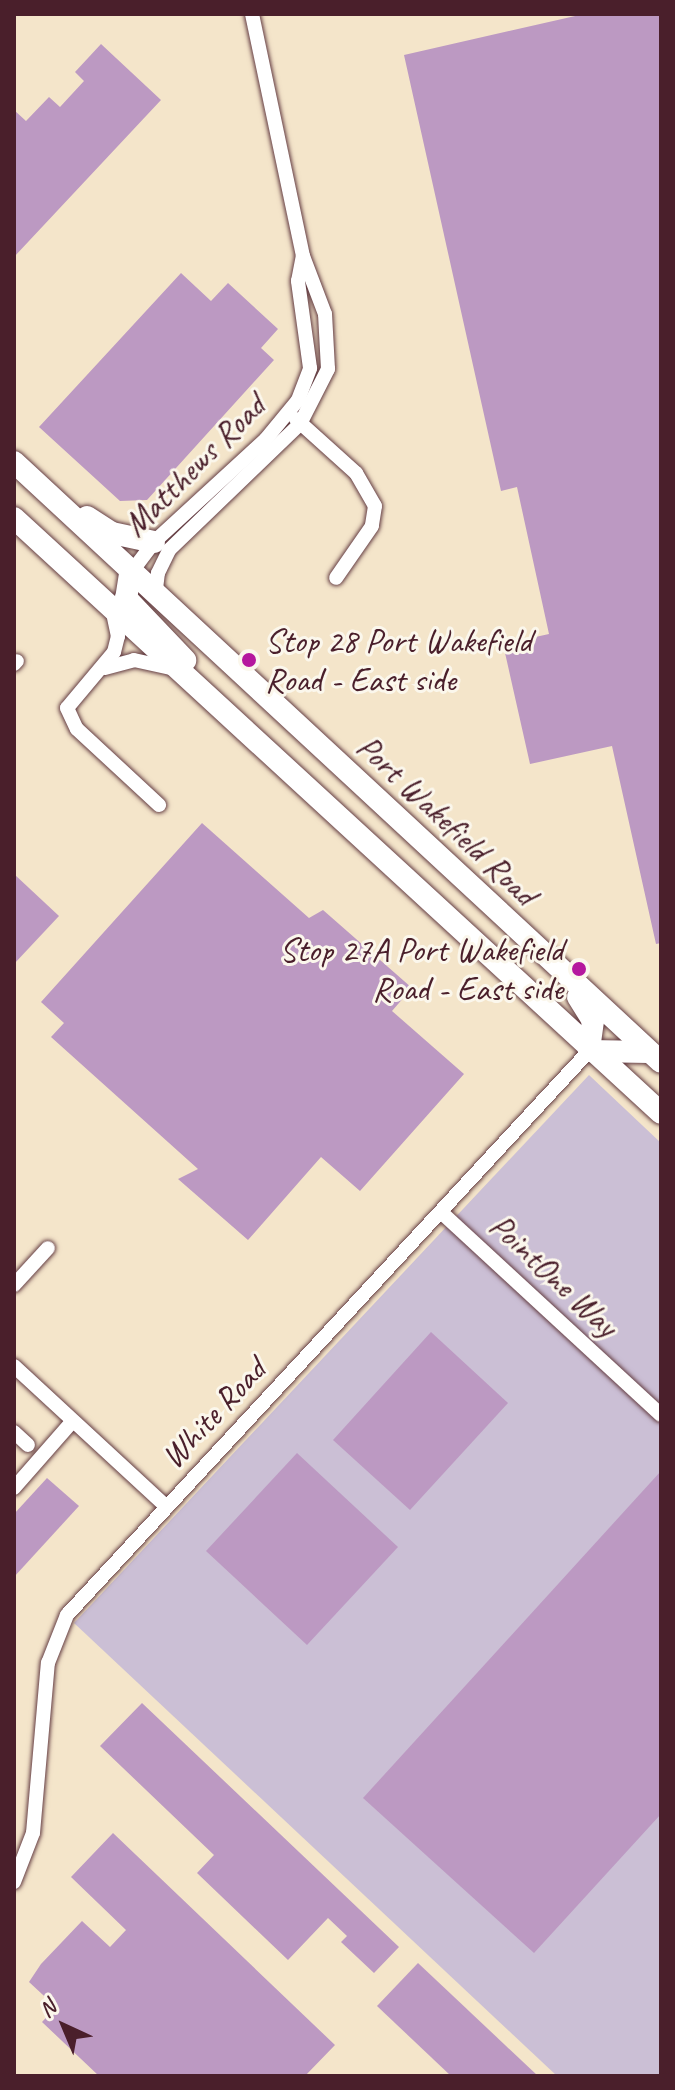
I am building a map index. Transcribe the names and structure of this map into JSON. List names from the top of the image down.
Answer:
{
  "streets": {
    "highway": ["Port Wakefield Road"],
    "street": ["Matthews Road", "PointOne Way", "White Road"]
  },
  "crossings": [
    ["Matthews Road", "Port Wakefield Road"],
    ["PointOne Way", "White Road"]
  ],
  "places": ["Stop 28 Port Wakefield Road - East side", "Stop 27A Port Wakefield Road - East side"],
  "north": "top left"
}
